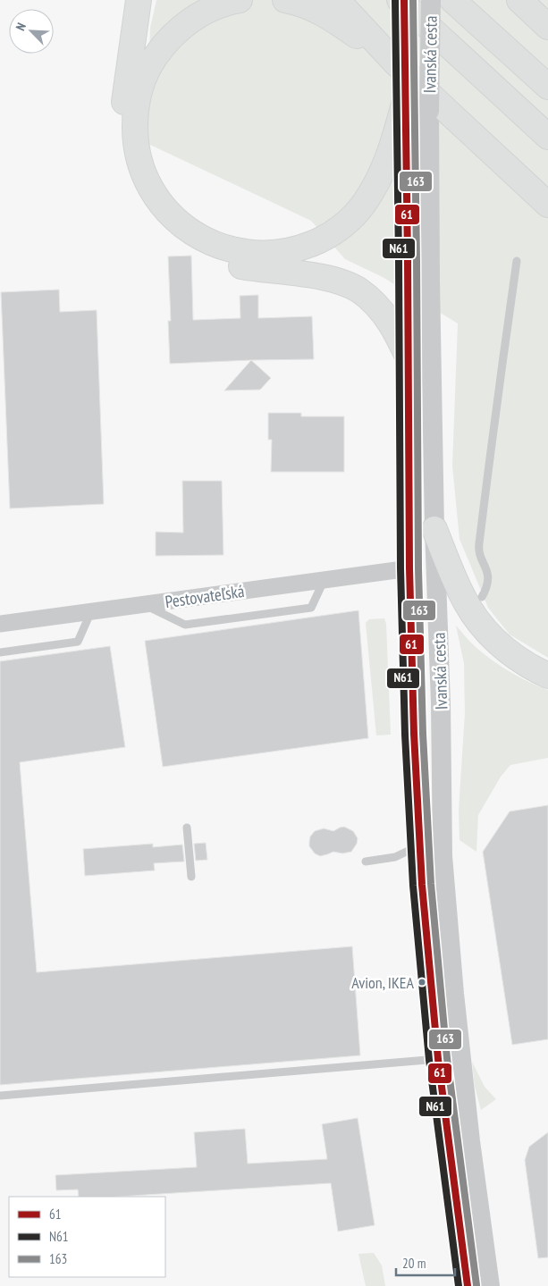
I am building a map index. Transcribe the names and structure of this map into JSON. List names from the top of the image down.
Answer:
{
  "streets": {
    "street": ["Ivanská cesta", "Pestovateľská"]
  },
  "crossings": [
    ["Ivanská cesta", "Pestovateľská"]
  ],
  "places": ["Avion, IKEA"],
  "lines": ["transit line 61", "transit line N61", "transit line 163"],
  "legend": ["61", "N61", "163"],
  "scale_bar": "20 m",
  "north": "top left"
}
